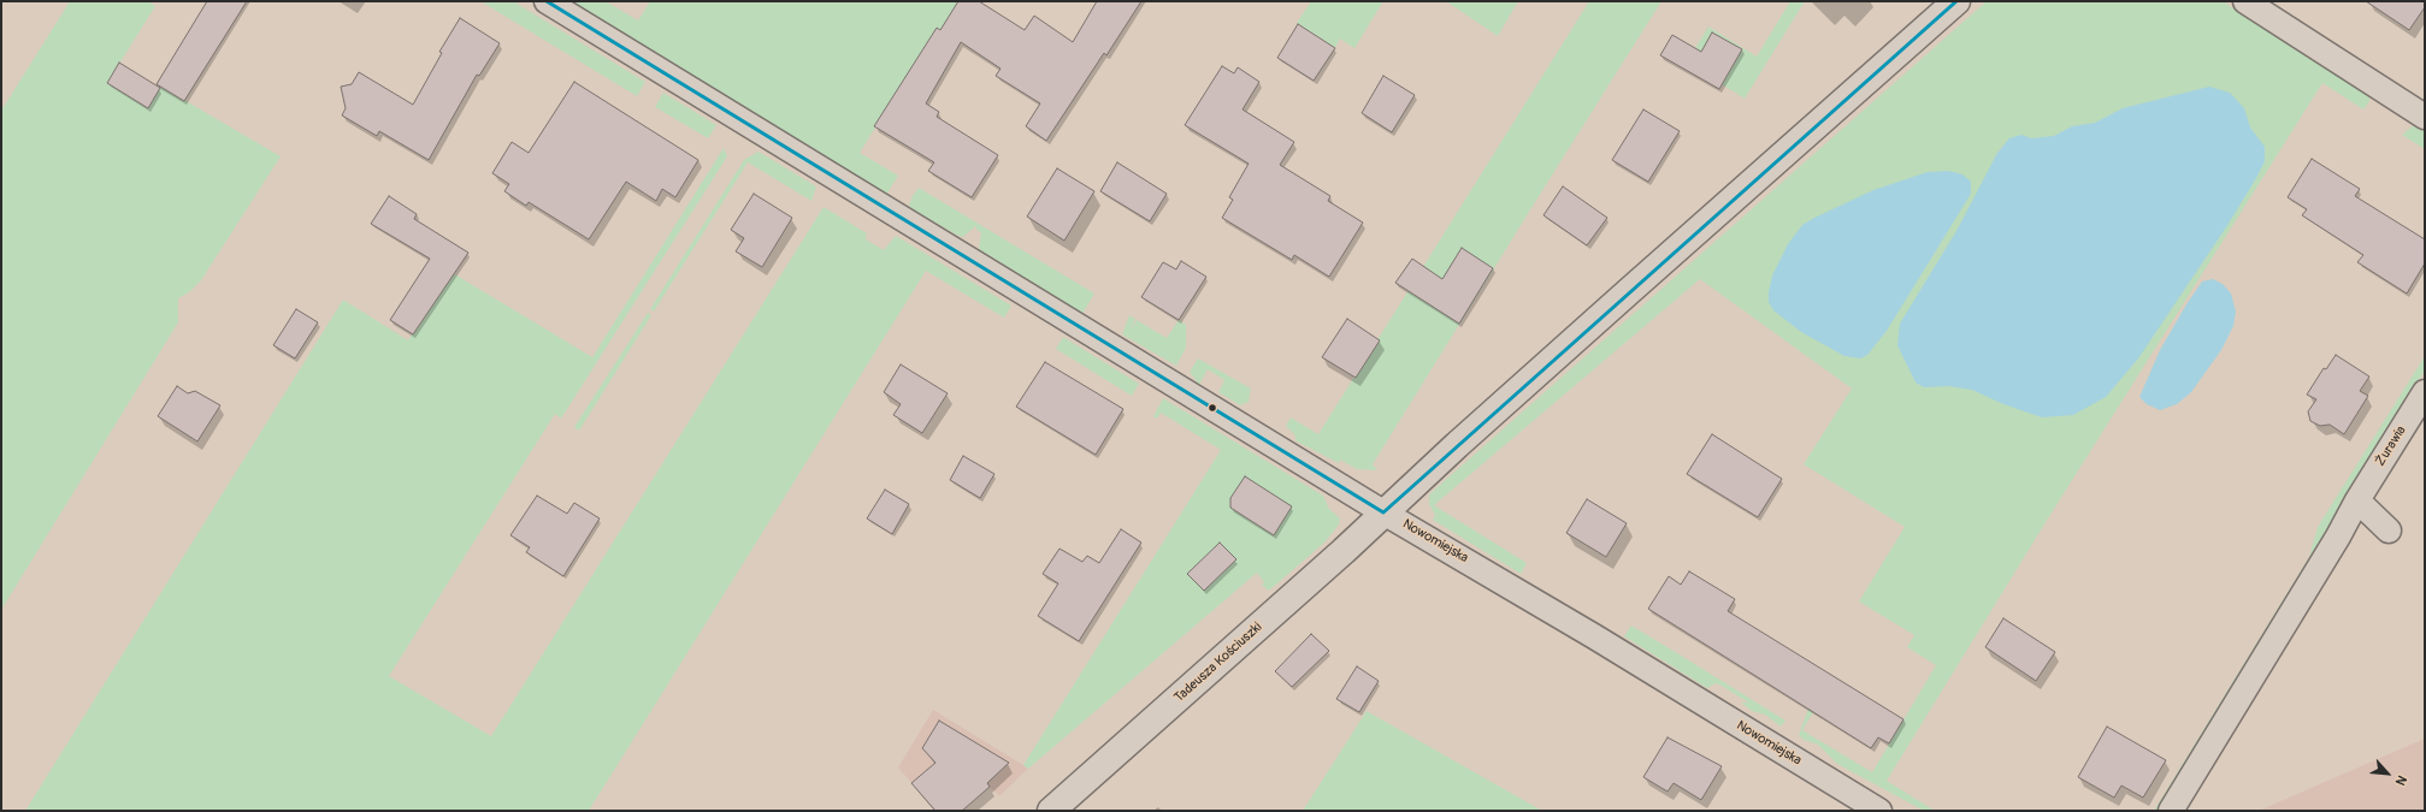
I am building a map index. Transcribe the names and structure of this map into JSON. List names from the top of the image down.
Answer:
{
  "streets": {
    "street": ["Żurawia", "Nowomiejska", "Tadeusza Kościuszki"]
  },
  "crossings": [
    ["Nowomiejska", "Tadeusza Kościuszki"]
  ],
  "north": "bottom right"
}
